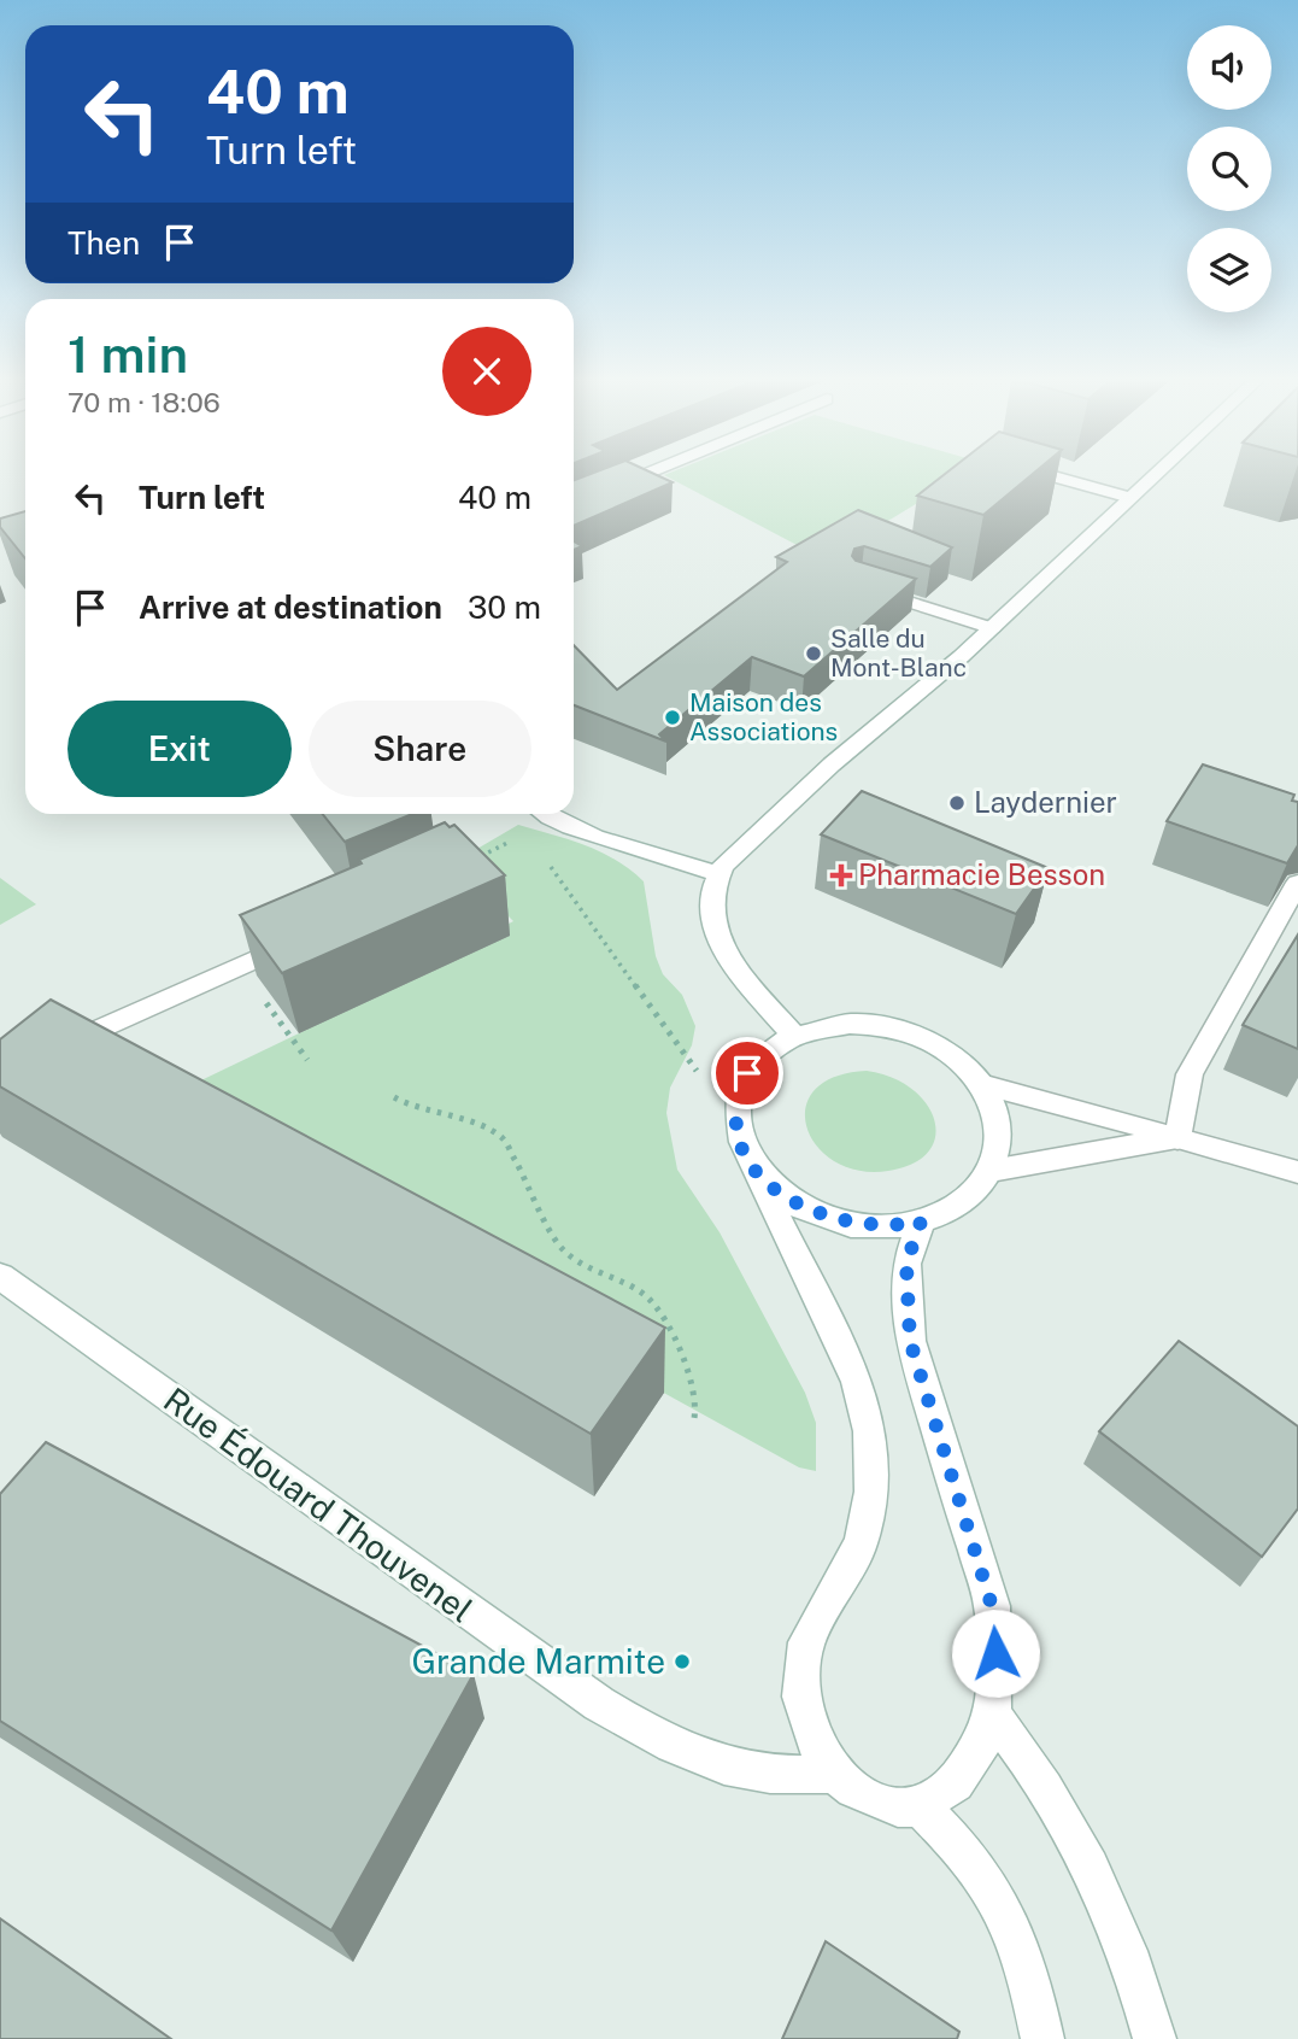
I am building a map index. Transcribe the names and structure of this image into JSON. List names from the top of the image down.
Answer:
{
  "streets": {
    "street": ["Rue Édouard Thouvenel"]
  },
  "places": {
    "other": [
      "Salle du Mont-Blanc",
      "Maison des Associations",
      "Laydernier",
      "Grande Marmite"
    ],
    "health": ["Pharmacie Besson"]
  },
  "page": {
    "turn": ["40 m", "Turn left"],
    "then": "Then",
    "heading": ["1 min", "70 m · 18:06"],
    "list": [
      {
        "name": "Turn left",
        "value": "40 m"
      },
      {
        "name": "Arrive at destination",
        "value": "30 m"
      }
    ],
    "buttons": ["Exit", "Share"]
  }
}
